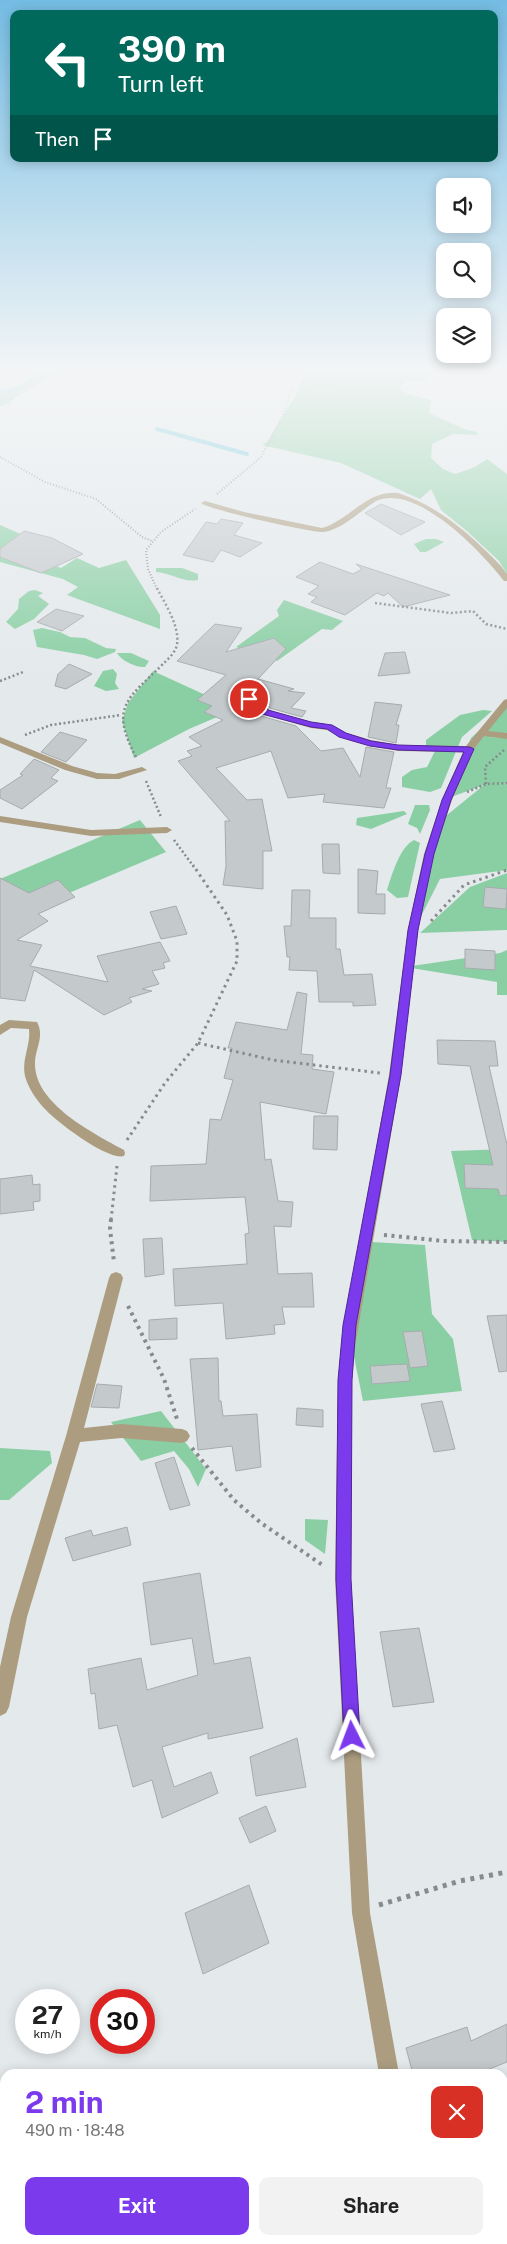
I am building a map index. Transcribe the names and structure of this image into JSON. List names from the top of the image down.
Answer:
{
  "page": {
    "turn": ["390 m", "Turn left"],
    "then": "Then",
    "speed": "27 km/h",
    "limit": "30",
    "heading": ["2 min", "490 m · 18:48"],
    "buttons": ["Exit", "Share"]
  }
}
